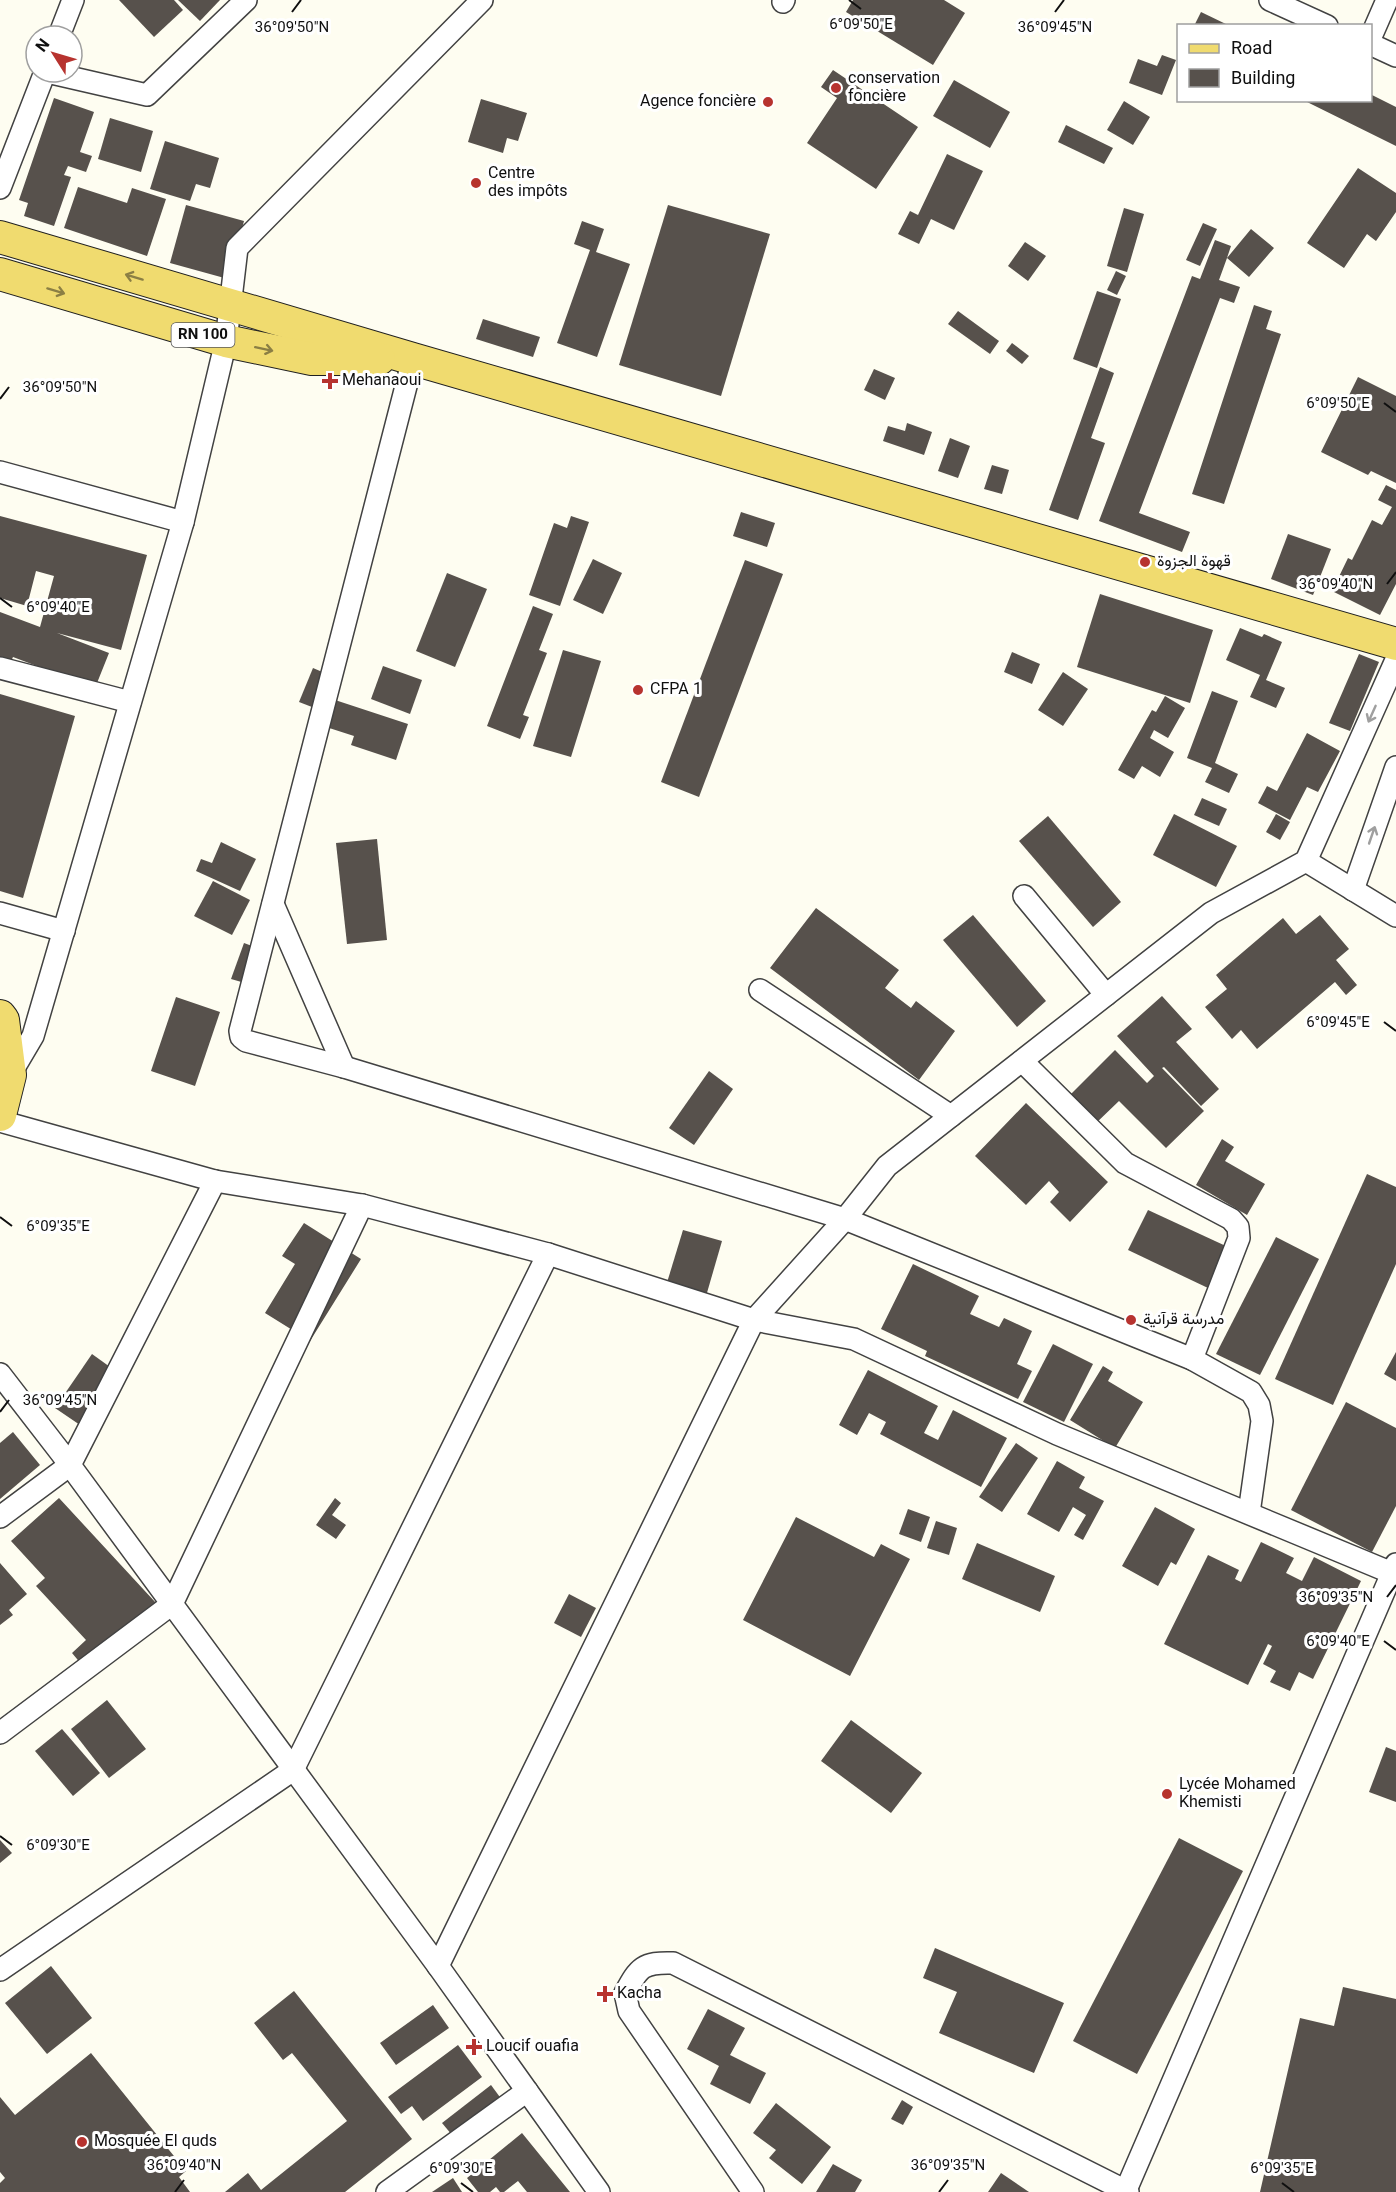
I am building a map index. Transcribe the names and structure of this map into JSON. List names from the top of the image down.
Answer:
{
  "streets": {
    "main road": ["RN 100"]
  },
  "places": {
    "other": [
      "conservation foncière",
      "Agence foncière",
      "Centre des impôts",
      "قهوة الجزوة",
      "CFPA 1",
      "مدرسة قرآنية",
      "Lycée Mohamed Khemisti",
      "Mosquée El quds"
    ],
    "health": ["Mehanaoui", "Kacha", "Loucif ouafia"]
  },
  "legend": ["Road", "Building"],
  "north": "top left",
  "coordinates": [
    "6°09'50\"E",
    "36°09'50\"N",
    "36°09'45\"N",
    "36°09'40\"N",
    "6°09'40\"E",
    "6°09'45\"E",
    "6°09'35\"E",
    "36°09'35\"N",
    "6°09'30\"E"
  ]
}
